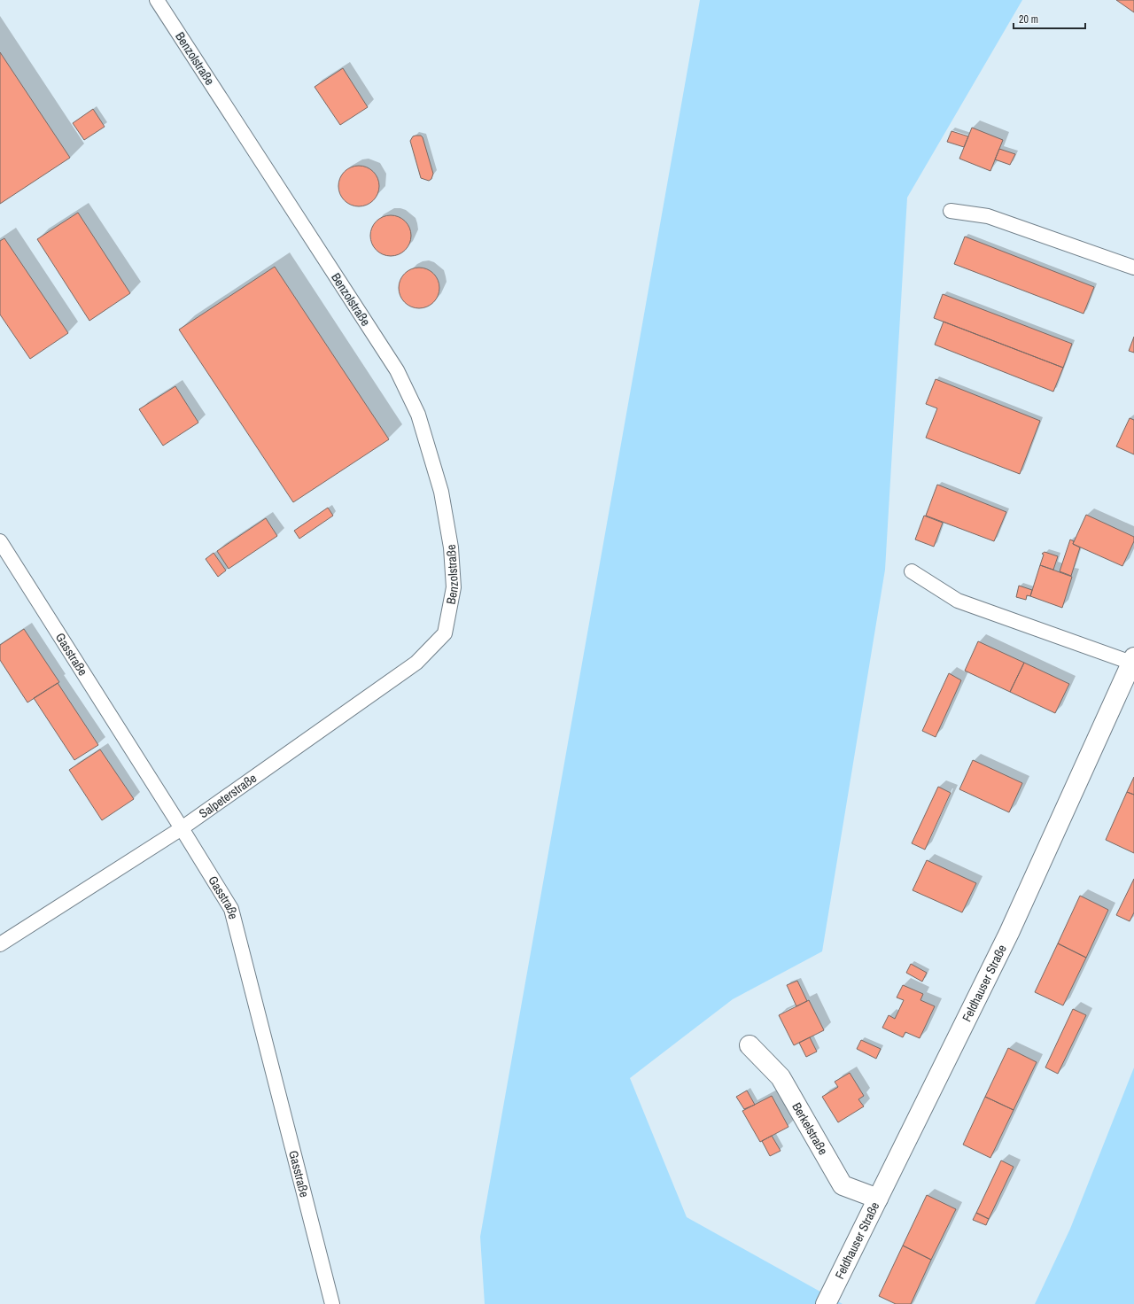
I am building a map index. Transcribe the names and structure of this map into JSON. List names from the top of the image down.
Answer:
{
  "streets": {
    "street": ["Feldhauser Straße", "Berkelstraße"],
    "lane": ["Benzolstraße", "Gasstraße", "Salpeterstraße"]
  },
  "crossings": [
    ["Benzolstraße", "Salpeterstraße"],
    ["Gasstraße", "Salpeterstraße"],
    ["Feldhauser Straße", "Berkelstraße"]
  ],
  "scale_bar": "20 m"
}
